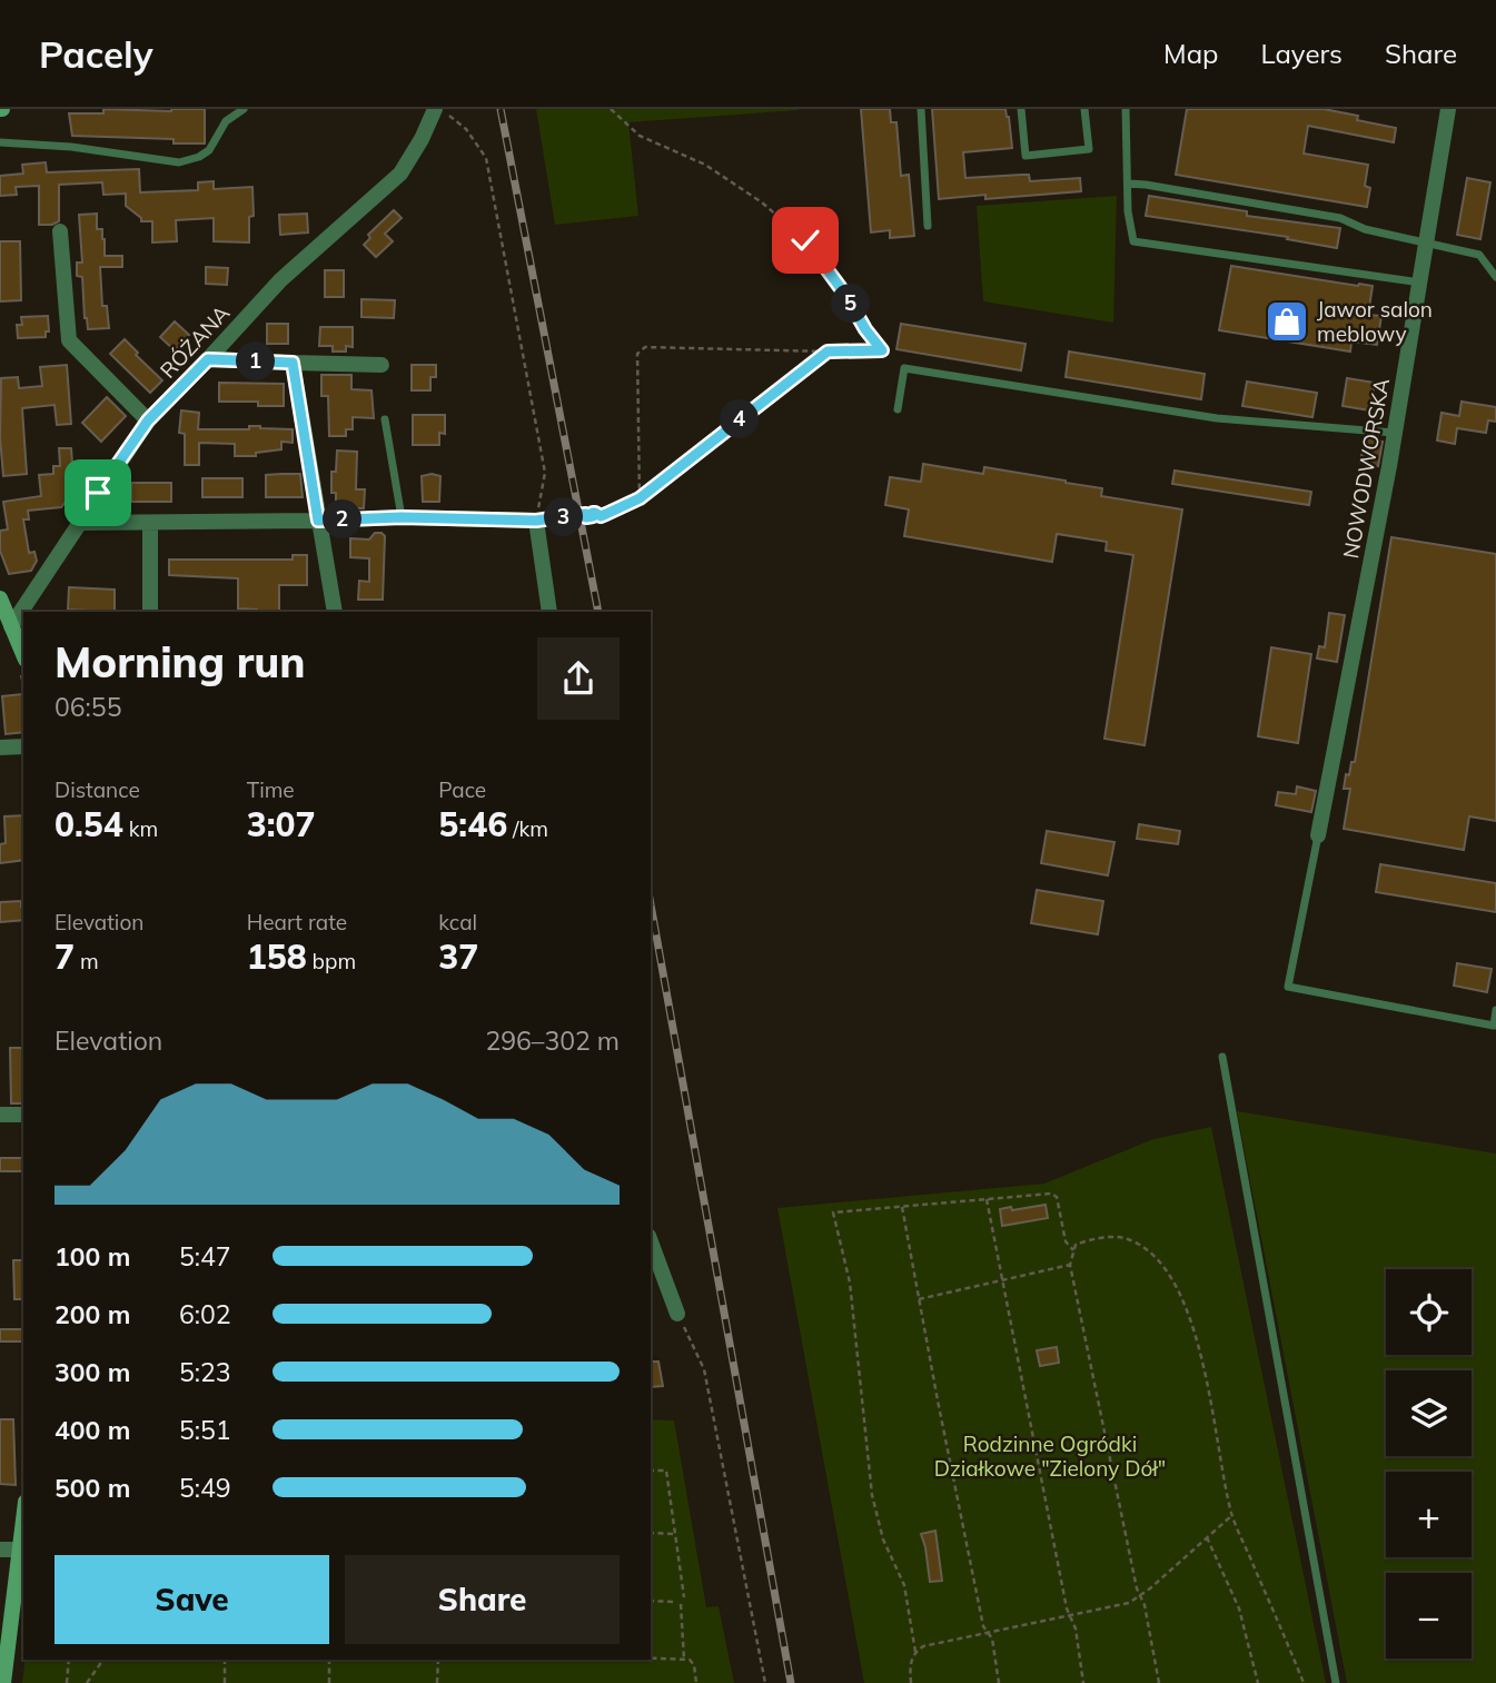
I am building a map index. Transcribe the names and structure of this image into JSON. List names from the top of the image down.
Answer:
{
  "streets": {
    "street": ["RÓŻANA", "NOWODWORSKA"]
  },
  "parks": ["Rodzinne Ogródki Działkowe \"Zielony Dół\""],
  "places": {
    "shop": ["Jawor salon meblowy"]
  },
  "page": {
    "header": "Pacely",
    "nav": ["Map", "Layers", "Share"],
    "pins": [
      "5",
      "1",
      "4",
      "3",
      "2"
    ],
    "heading": ["Morning run", "06:55"],
    "stats": [
      ["Distance", "0.54 km"],
      ["Time", "3:07"],
      ["Pace", "5:46 /km"],
      ["Elevation", "7 m"],
      ["Heart rate", "158 bpm"],
      ["kcal", "37"]
    ],
    "chart": ["Elevation", "296–302 m"],
    "list": [
      {
        "name": "100 m",
        "note": "5:47"
      },
      {
        "name": "200 m",
        "note": "6:02"
      },
      {
        "name": "300 m",
        "note": "5:23"
      },
      {
        "name": "400 m",
        "note": "5:51"
      },
      {
        "name": "500 m",
        "note": "5:49"
      }
    ],
    "map_buttons": ["+", "−"],
    "buttons": ["Save", "Share"]
  }
}
